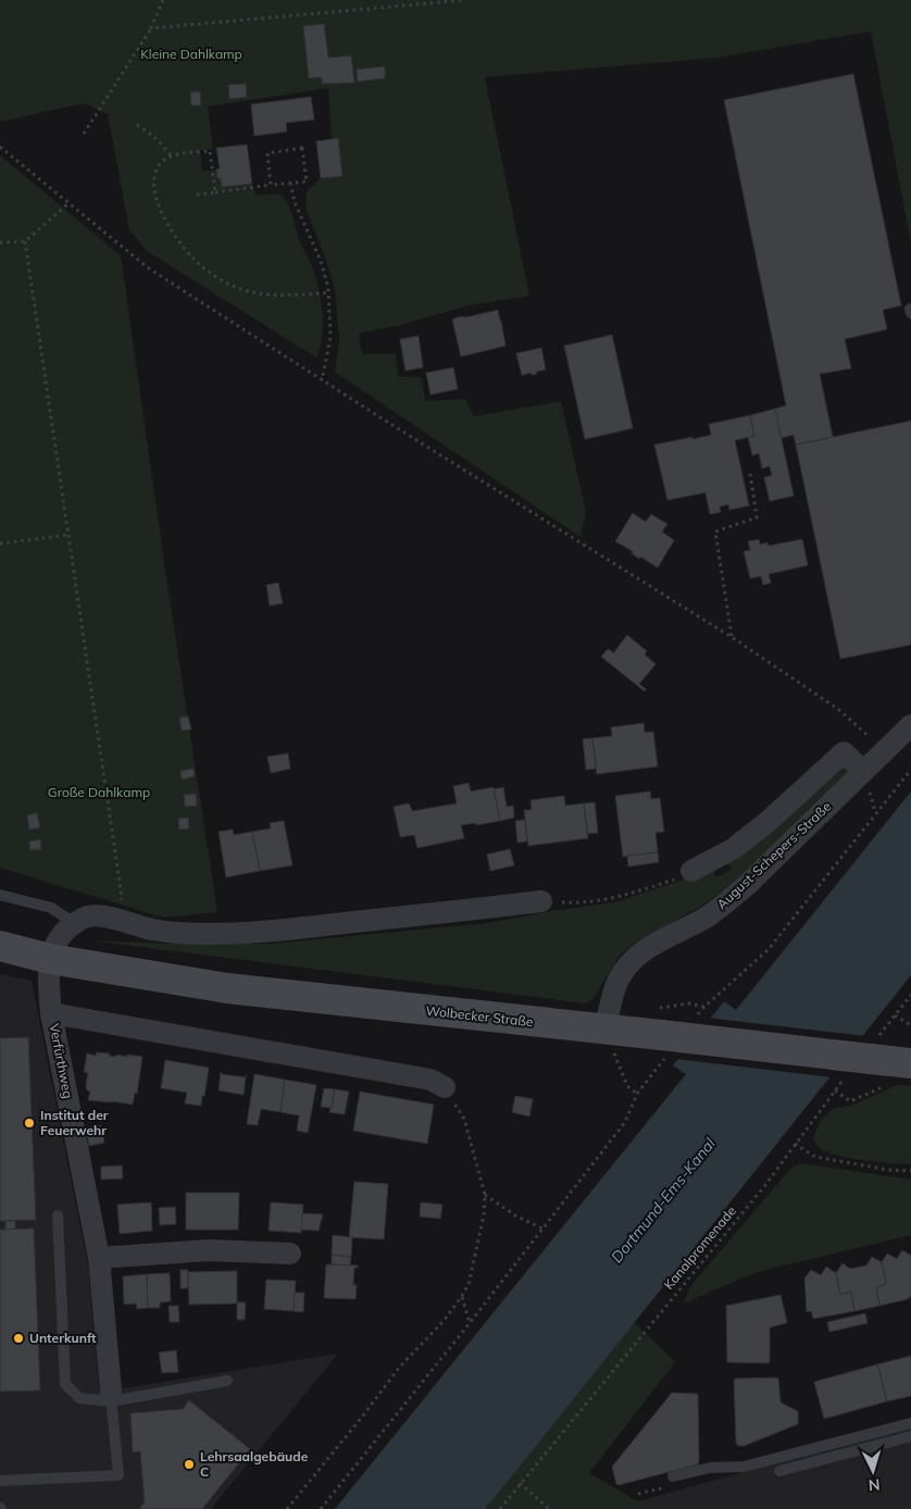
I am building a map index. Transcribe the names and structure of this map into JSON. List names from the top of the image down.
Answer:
{
  "streets": {
    "main road": ["Wolbecker Straße"],
    "street": ["August-Schepers-Straße", "Verfürthweg"],
    "path": ["Kanalpromenade"]
  },
  "crossings": [
    ["August-Schepers-Straße", "Wolbecker Straße"],
    ["Wolbecker Straße", "Verfürthweg"],
    ["Wolbecker Straße", "Kanalpromenade"]
  ],
  "water": ["Dortmund-Ems-Kanal"],
  "parks": ["Kleine Dahlkamp", "Große Dahlkamp"],
  "places": ["Institut der Feuerwehr", "Unterkunft", "Lehrsaalgebäude C"],
  "north": "bottom"
}
